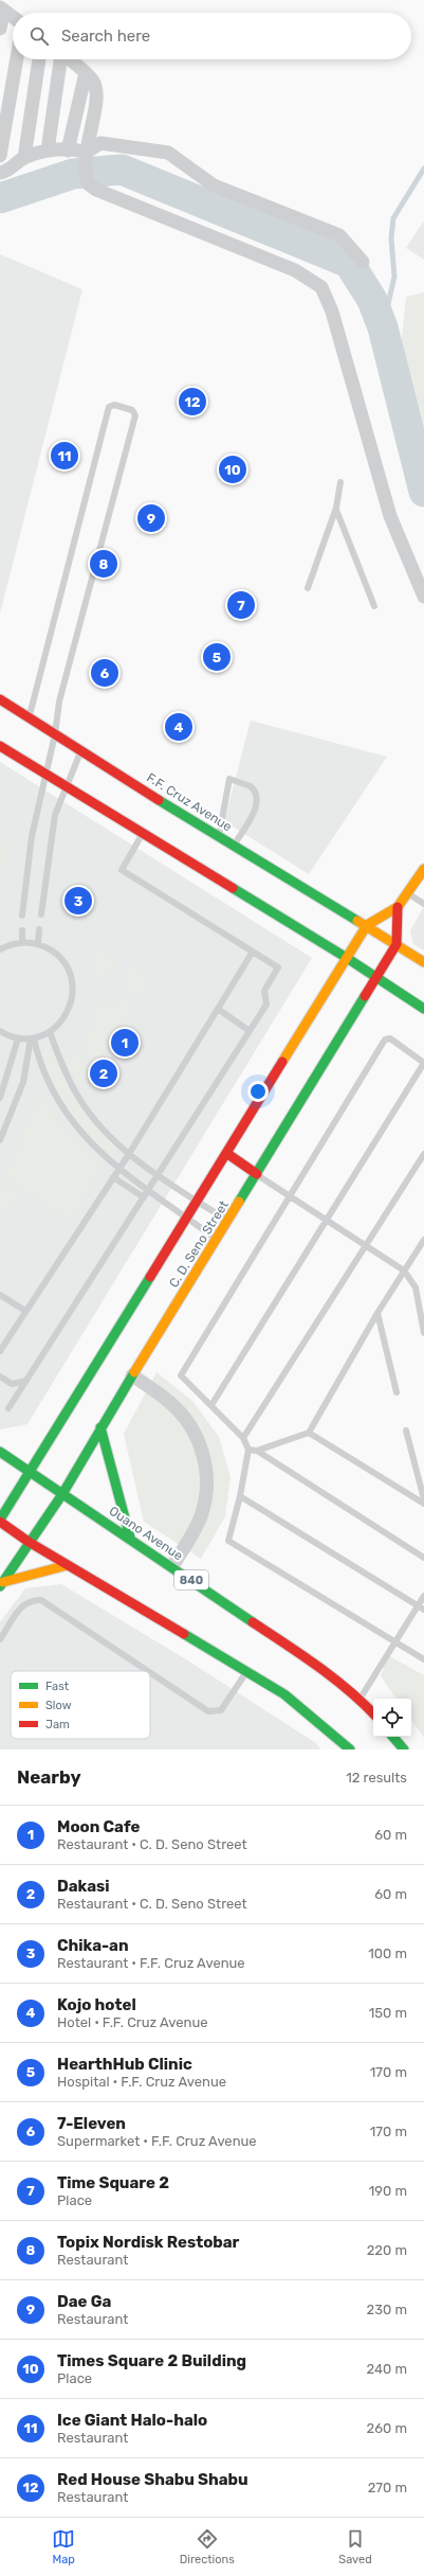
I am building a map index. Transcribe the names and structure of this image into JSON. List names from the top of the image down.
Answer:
{
  "streets": {
    "main road": [
      "F.F. Cruz Avenue",
      "C. D. Seno Street",
      "Ouano Avenue",
      "840"
    ]
  },
  "crossings": [
    ["F.F. Cruz Avenue", "C. D. Seno Street"],
    ["C. D. Seno Street", "Ouano Avenue"]
  ],
  "legend": ["Fast", "Slow", "Jam"],
  "page": {
    "search": "Search here",
    "pins": [
      "12",
      "11",
      "10",
      "9",
      "8",
      "7",
      "5",
      "6",
      "4",
      "3",
      "1",
      "2"
    ],
    "heading": ["Nearby", "12 results"],
    "list": [
      {
        "mark": "1",
        "name": "Moon Cafe",
        "note": "Restaurant · C. D. Seno Street",
        "value": "60 m"
      },
      {
        "mark": "2",
        "name": "Dakasi",
        "note": "Restaurant · C. D. Seno Street",
        "value": "60 m"
      },
      {
        "mark": "3",
        "name": "Chika-an",
        "note": "Restaurant · F.F. Cruz Avenue",
        "value": "100 m"
      },
      {
        "mark": "4",
        "name": "Kojo hotel",
        "note": "Hotel · F.F. Cruz Avenue",
        "value": "150 m"
      },
      {
        "mark": "5",
        "name": "HearthHub Clinic",
        "note": "Hospital · F.F. Cruz Avenue",
        "value": "170 m"
      },
      {
        "mark": "6",
        "name": "7-Eleven",
        "note": "Supermarket · F.F. Cruz Avenue",
        "value": "170 m"
      },
      {
        "mark": "7",
        "name": "Time Square 2",
        "note": "Place",
        "value": "190 m"
      },
      {
        "mark": "8",
        "name": "Topix Nordisk Restobar",
        "note": "Restaurant",
        "value": "220 m"
      },
      {
        "mark": "9",
        "name": "Dae Ga",
        "note": "Restaurant",
        "value": "230 m"
      },
      {
        "mark": "10",
        "name": "Times Square 2 Building",
        "note": "Place",
        "value": "240 m"
      },
      {
        "mark": "11",
        "name": "Ice Giant Halo-halo",
        "note": "Restaurant",
        "value": "260 m"
      },
      {
        "mark": "12",
        "name": "Red House Shabu Shabu",
        "note": "Restaurant",
        "value": "270 m"
      }
    ],
    "nav": ["Map", "Directions", "Saved"]
  }
}
